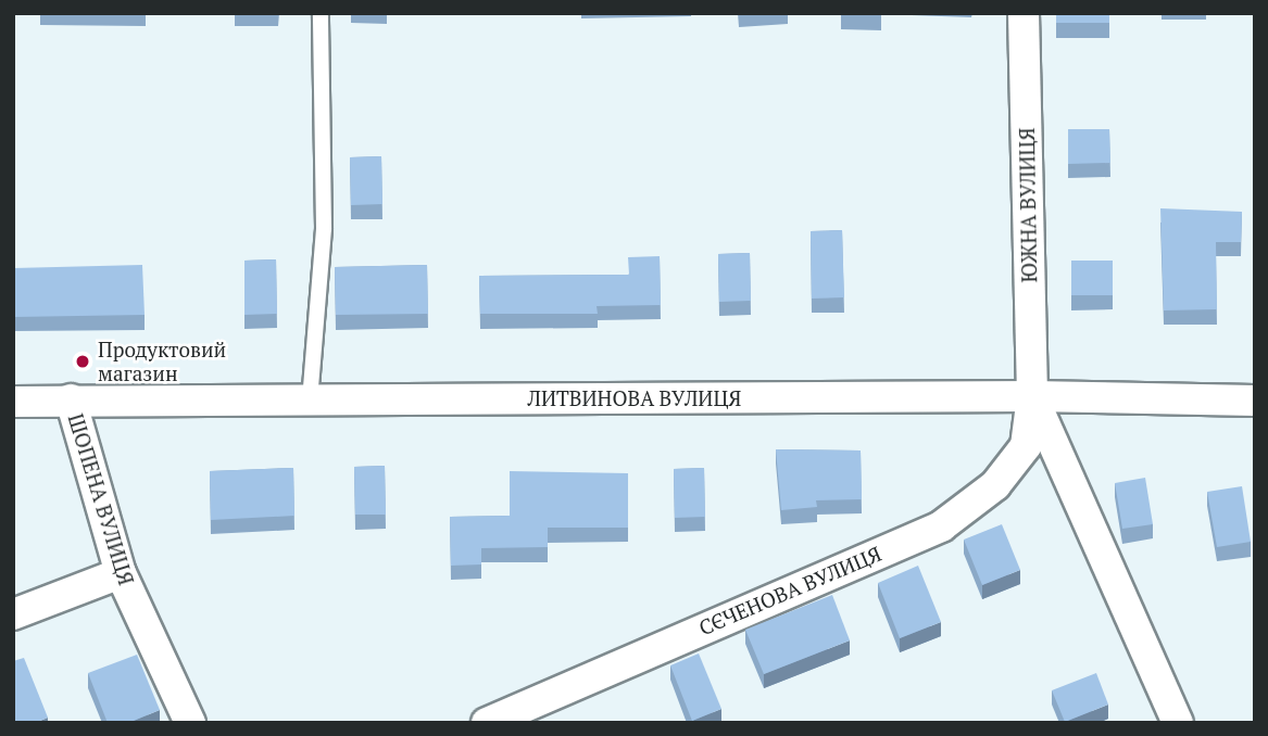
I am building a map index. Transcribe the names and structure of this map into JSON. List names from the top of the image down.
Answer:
{
  "streets": {
    "street": [
      "ЮЖНА ВУЛИЦЯ",
      "ЛИТВИНОВА ВУЛИЦЯ",
      "ШОПЕНА ВУЛИЦЯ",
      "СЄЧЕНОВА ВУЛИЦЯ"
    ]
  },
  "crossings": [
    ["ЮЖНА ВУЛИЦЯ", "ЛИТВИНОВА ВУЛИЦЯ"],
    ["ЮЖНА ВУЛИЦЯ", "СЄЧЕНОВА ВУЛИЦЯ"],
    ["ЛИТВИНОВА ВУЛИЦЯ", "ШОПЕНА ВУЛИЦЯ"],
    ["ЛИТВИНОВА ВУЛИЦЯ", "СЄЧЕНОВА ВУЛИЦЯ"]
  ],
  "places": ["Продуктовий магазин"]
}
